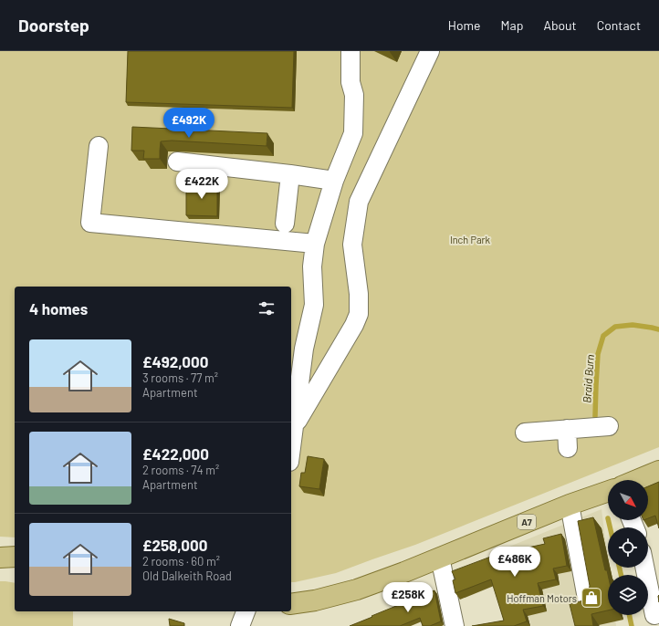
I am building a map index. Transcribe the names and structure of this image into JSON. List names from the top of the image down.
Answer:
{
  "streets": {
    "main road": ["A7"]
  },
  "water": ["Braid Burn"],
  "parks": ["Inch Park"],
  "places": {
    "shop": ["Hoffman Motors"]
  },
  "north": "bottom right",
  "page": {
    "header": "Doorstep",
    "nav": [
      "Home",
      "Map",
      "About",
      "Contact"
    ],
    "price": [
      "£492K",
      "£422K",
      "£486K",
      "£258K"
    ],
    "heading": "4 homes",
    "list": [
      {
        "name": "£492,000",
        "note": "3 rooms · 77 m² · Apartment"
      },
      {
        "name": "£422,000",
        "note": "2 rooms · 74 m² · Apartment"
      },
      {
        "name": "£258,000",
        "note": "2 rooms · 60 m² · Old Dalkeith Road"
      }
    ]
  }
}
